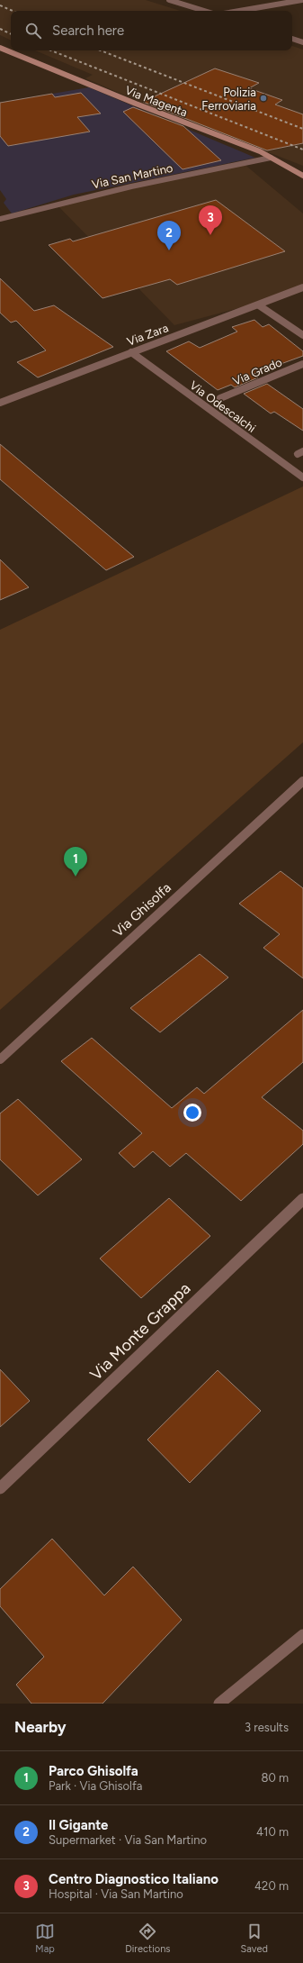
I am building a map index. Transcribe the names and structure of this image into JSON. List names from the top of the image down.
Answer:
{
  "streets": {
    "street": [
      "Via Magenta",
      "Via San Martino",
      "Via Zara",
      "Via Grado",
      "Via Odescalchi",
      "Via Ghisolfa",
      "Via Monte Grappa"
    ]
  },
  "crossings": [
    ["Via Magenta", "Via San Martino"],
    ["Via Zara", "Via Odescalchi"]
  ],
  "places": ["Polizia Ferroviaria"],
  "page": {
    "search": "Search here",
    "pins": ["3", "2", "1"],
    "heading": ["Nearby", "3 results"],
    "list": [
      {
        "mark": "1",
        "name": "Parco Ghisolfa",
        "note": "Park · Via Ghisolfa",
        "value": "80 m"
      },
      {
        "mark": "2",
        "name": "Il Gigante",
        "note": "Supermarket · Via San Martino",
        "value": "410 m"
      },
      {
        "mark": "3",
        "name": "Centro Diagnostico Italiano",
        "note": "Hospital · Via San Martino",
        "value": "420 m"
      }
    ],
    "nav": ["Map", "Directions", "Saved"]
  }
}
